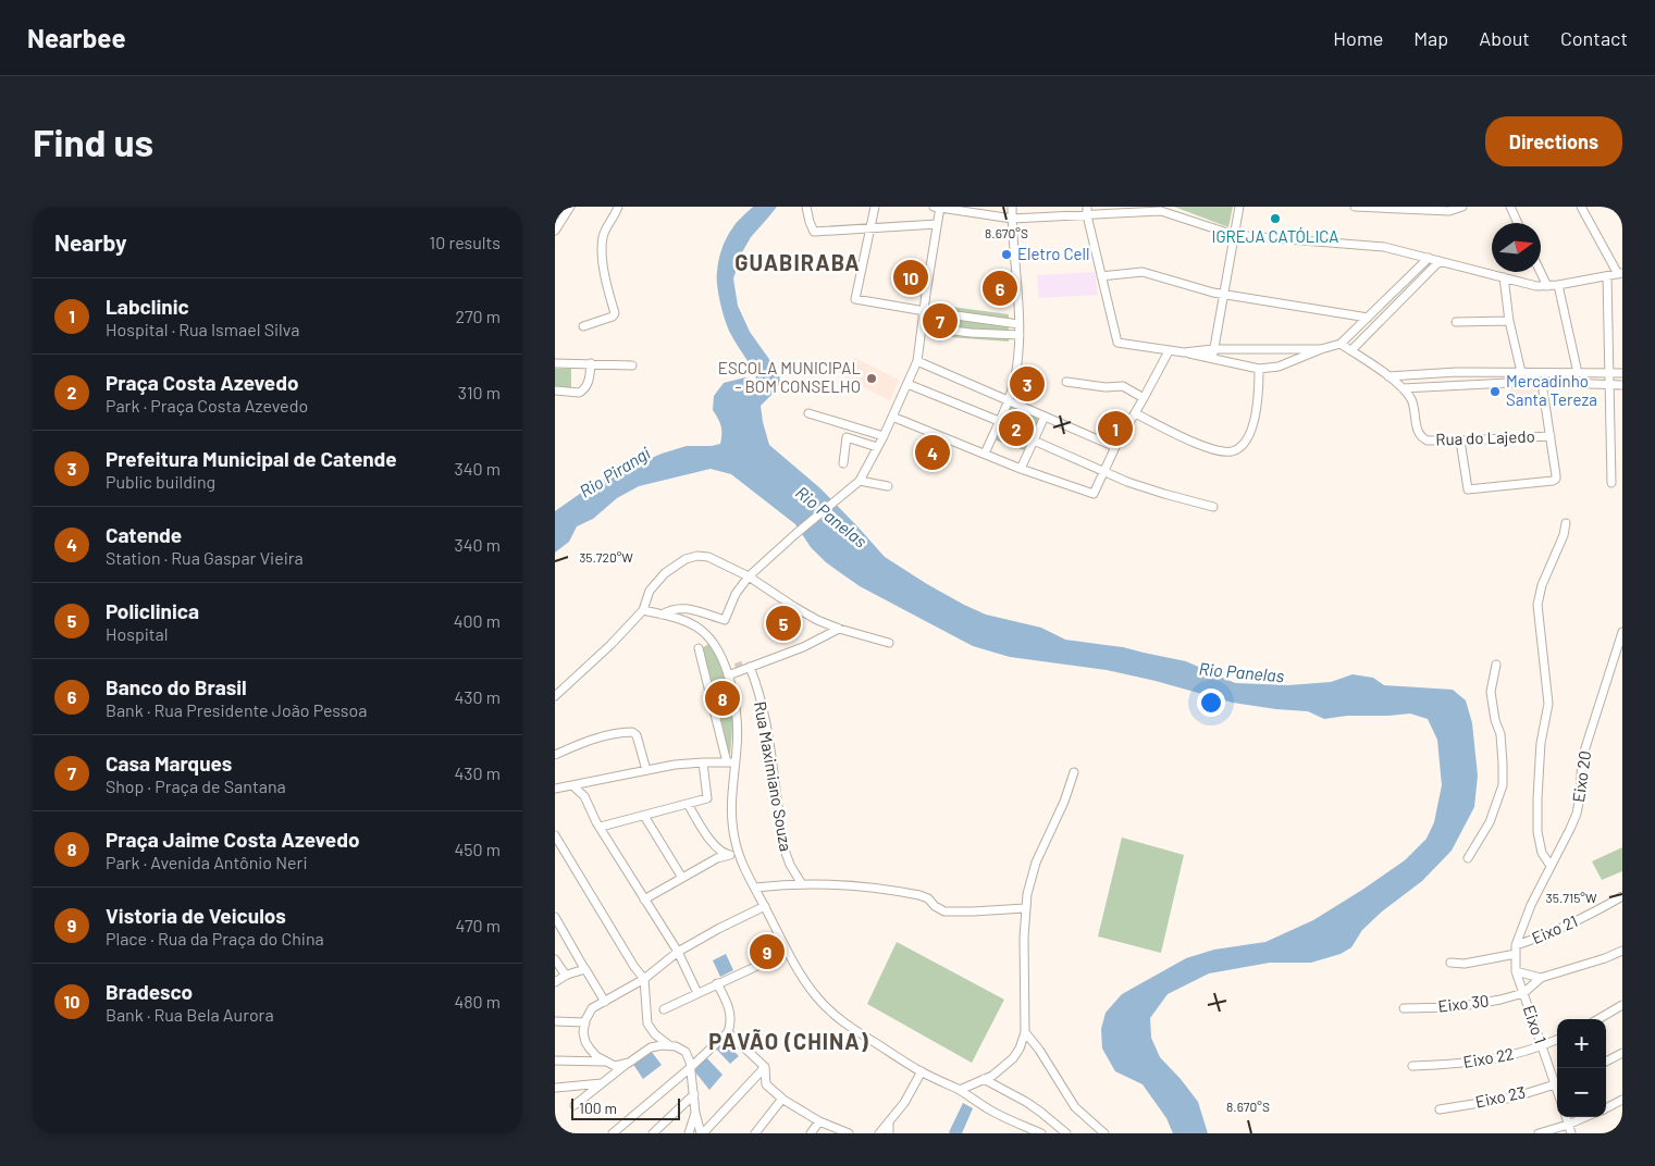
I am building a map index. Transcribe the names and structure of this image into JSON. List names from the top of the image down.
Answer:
{
  "streets": {
    "street": [
      "Rua do Lajedo",
      "Rua Maximiano Souza",
      "Eixo 20",
      "Eixo 21",
      "Eixo 30",
      "Eixo 1",
      "Eixo 22",
      "Eixo 23"
    ]
  },
  "crossings": [
    ["Eixo 20", "Eixo 21"],
    ["Eixo 20", "Eixo 1"],
    ["Eixo 21", "Eixo 1"],
    ["Eixo 30", "Eixo 1"],
    ["Eixo 1", "Eixo 22"]
  ],
  "districts": ["GUABIRABA", "PAVÃO (CHINA)"],
  "water": ["Rio Pirangi", "Rio Panelas"],
  "places": [
    "IGREJA CATÓLICA",
    "Eletro Cell",
    "ESCOLA MUNICIPAL - BOM CONSELHO",
    "Mercadinho Santa Tereza"
  ],
  "scale_bar": "100 m",
  "north": "right",
  "page": {
    "header": "Nearbee",
    "nav": [
      "Home",
      "Map",
      "About",
      "Contact"
    ],
    "buttons": "Directions",
    "title": "Find us",
    "heading": ["Nearby", "10 results"],
    "pins": [
      "10",
      "6",
      "7",
      "3",
      "1",
      "2",
      "4",
      "5",
      "8",
      "9"
    ],
    "list": [
      {
        "mark": "1",
        "name": "Labclinic",
        "note": "Hospital · Rua Ismael Silva",
        "value": "270 m"
      },
      {
        "mark": "2",
        "name": "Praça Costa Azevedo",
        "note": "Park · Praça Costa Azevedo",
        "value": "310 m"
      },
      {
        "mark": "3",
        "name": "Prefeitura Municipal de Catende",
        "note": "Public building",
        "value": "340 m"
      },
      {
        "mark": "4",
        "name": "Catende",
        "note": "Station · Rua Gaspar Vieira",
        "value": "340 m"
      },
      {
        "mark": "5",
        "name": "Policlinica",
        "note": "Hospital",
        "value": "400 m"
      },
      {
        "mark": "6",
        "name": "Banco do Brasil",
        "note": "Bank · Rua Presidente João Pessoa",
        "value": "430 m"
      },
      {
        "mark": "7",
        "name": "Casa Marques",
        "note": "Shop · Praça de Santana",
        "value": "430 m"
      },
      {
        "mark": "8",
        "name": "Praça Jaime Costa Azevedo",
        "note": "Park · Avenida Antônio Neri",
        "value": "450 m"
      },
      {
        "mark": "9",
        "name": "Vistoria de Veiculos",
        "note": "Place · Rua da Praça do China",
        "value": "470 m"
      },
      {
        "mark": "10",
        "name": "Bradesco",
        "note": "Bank · Rua Bela Aurora",
        "value": "480 m"
      }
    ],
    "map_buttons": ["+", "−"],
    "scale": "100 m"
  },
  "coordinates": ["8.670°S", "35.720°W", "35.715°W"]
}
